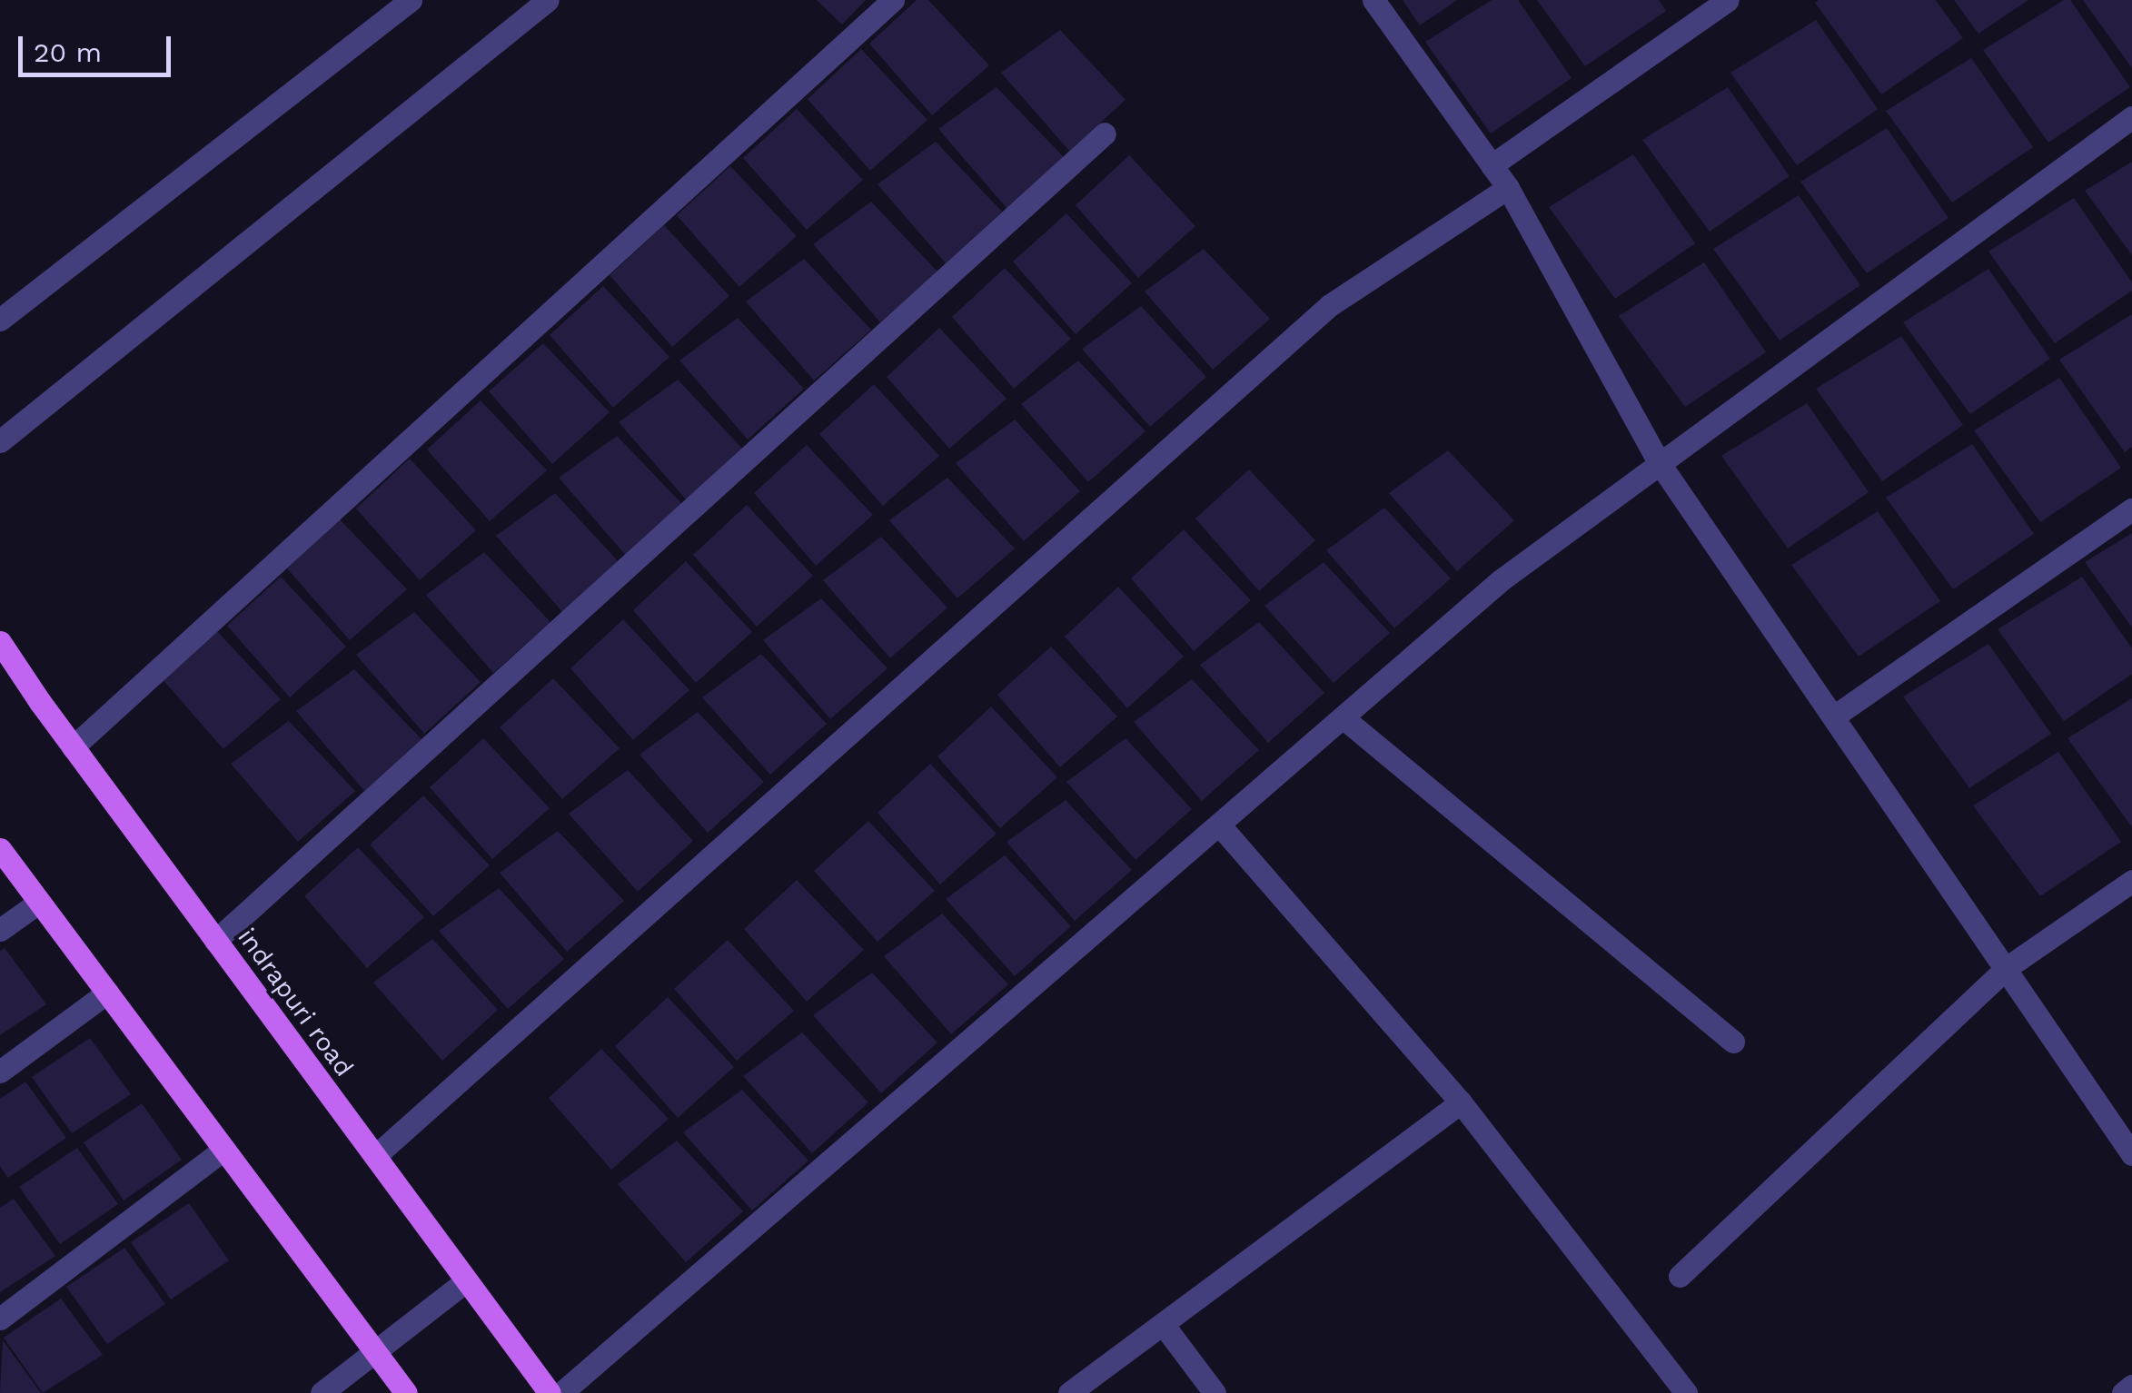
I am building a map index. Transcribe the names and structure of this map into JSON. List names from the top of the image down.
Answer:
{
  "streets": {
    "main road": ["indrapuri road"]
  },
  "scale_bar": "20 m"
}
